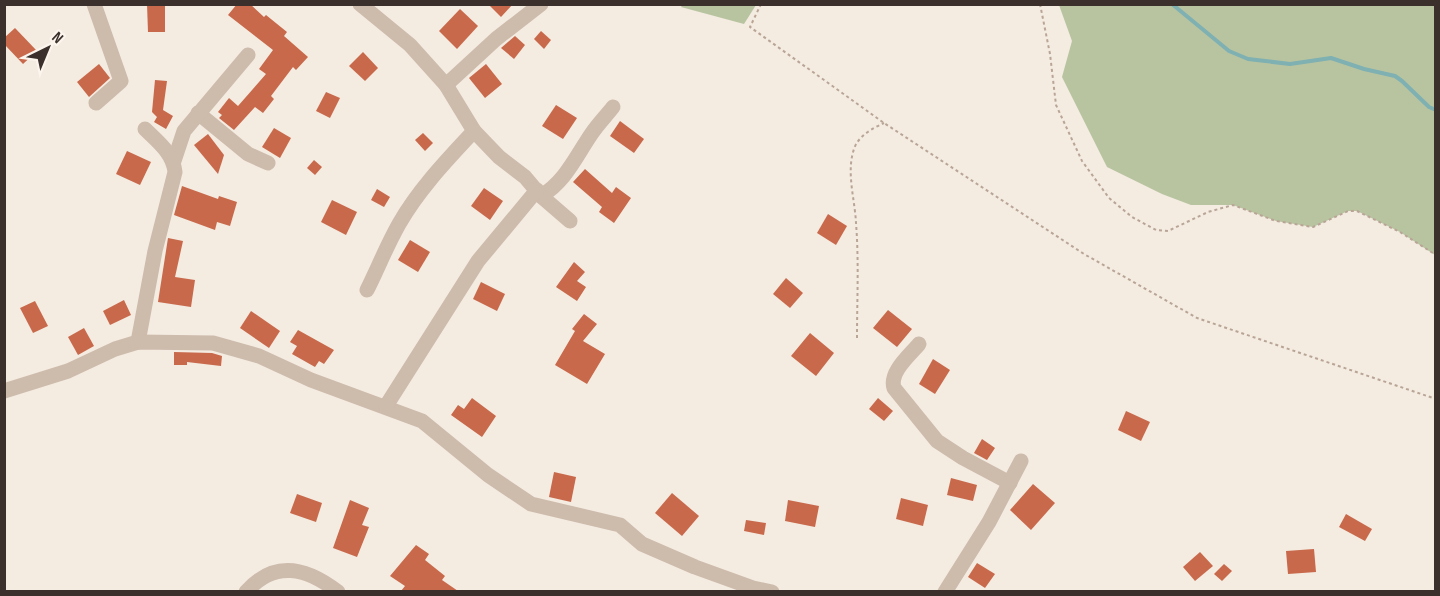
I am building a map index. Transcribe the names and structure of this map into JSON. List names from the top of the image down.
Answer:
{
  "north": "top right"
}
